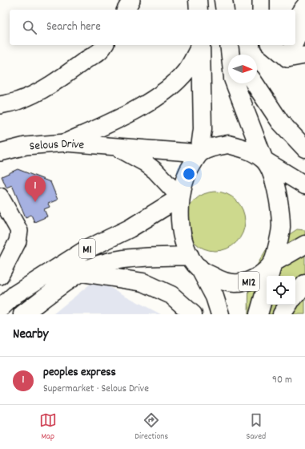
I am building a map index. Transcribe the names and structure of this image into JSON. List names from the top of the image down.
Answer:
{
  "streets": {
    "main road": ["M1", "M12"],
    "street": ["Selous Drive"]
  },
  "crossings": [
    ["Selous Drive", "M1"],
    ["Selous Drive", "M12"],
    ["M1", "M12"]
  ],
  "north": "right",
  "page": {
    "search": "Search here",
    "pins": "1",
    "heading": "Nearby",
    "list": [
      {
        "mark": "1",
        "name": "peoples express",
        "note": "Supermarket · Selous Drive",
        "value": "90 m"
      }
    ],
    "nav": ["Map", "Directions", "Saved"]
  }
}
